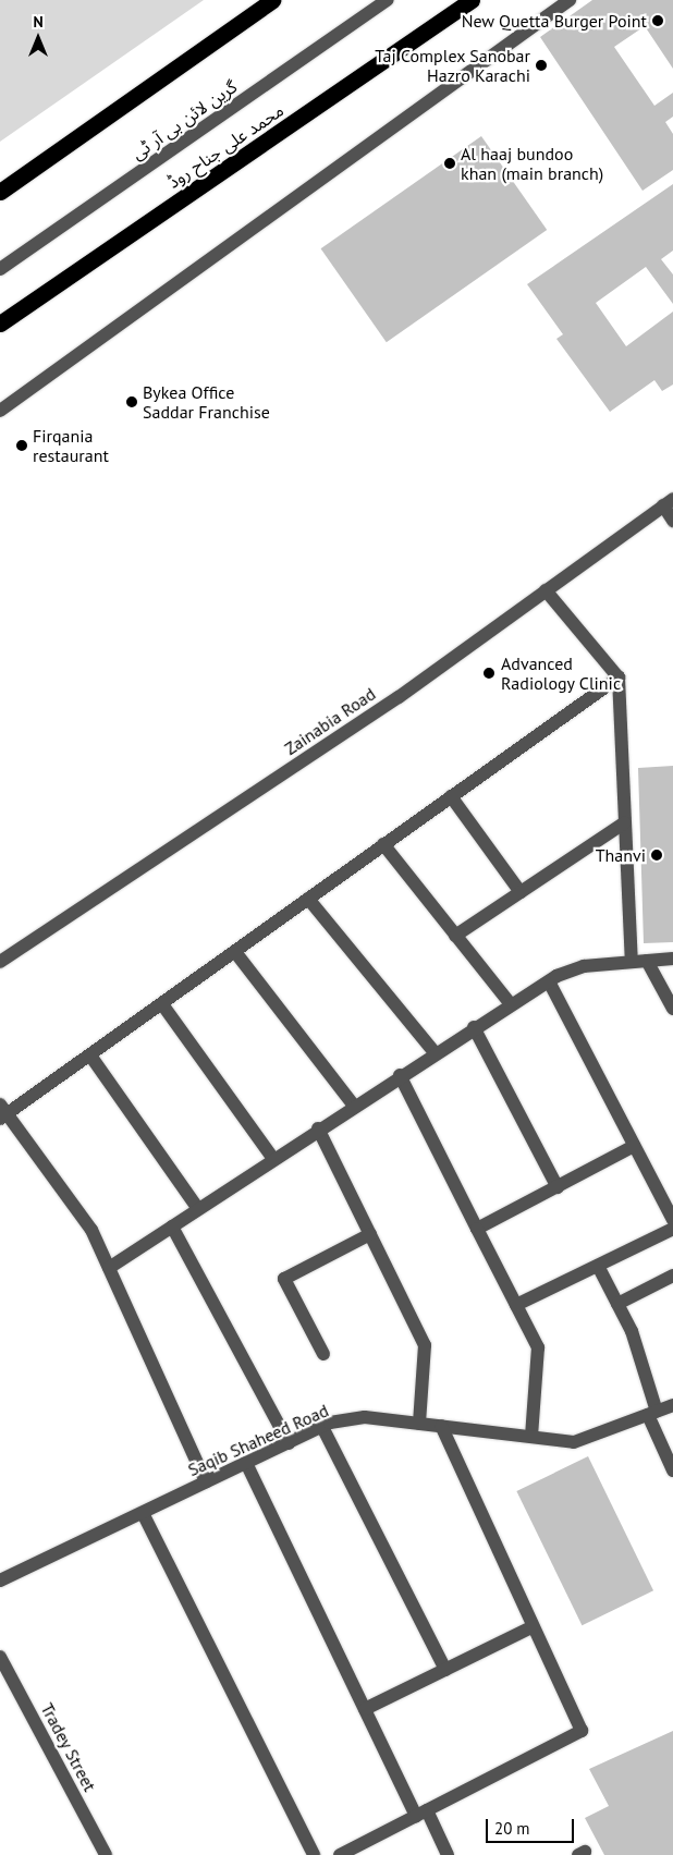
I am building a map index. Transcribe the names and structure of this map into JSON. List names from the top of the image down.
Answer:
{
  "streets": {
    "highway": ["محمد علی جناح روڈ"],
    "street": [
      "گرین لائن بی آر ٹی",
      "Zainabia Road",
      "Saqib Shaheed Road",
      "Tradey Street"
    ]
  },
  "places": [
    "New Quetta Burger Point",
    "Taj Complex Sanobar Hazro Karachi",
    "Al haaj bundoo khan (main branch)",
    "Bykea Office Saddar Franchise",
    "Firqania restaurant",
    "Advanced Radiology Clinic",
    "Thanvi"
  ],
  "scale_bar": "20 m",
  "north": "top"
}
